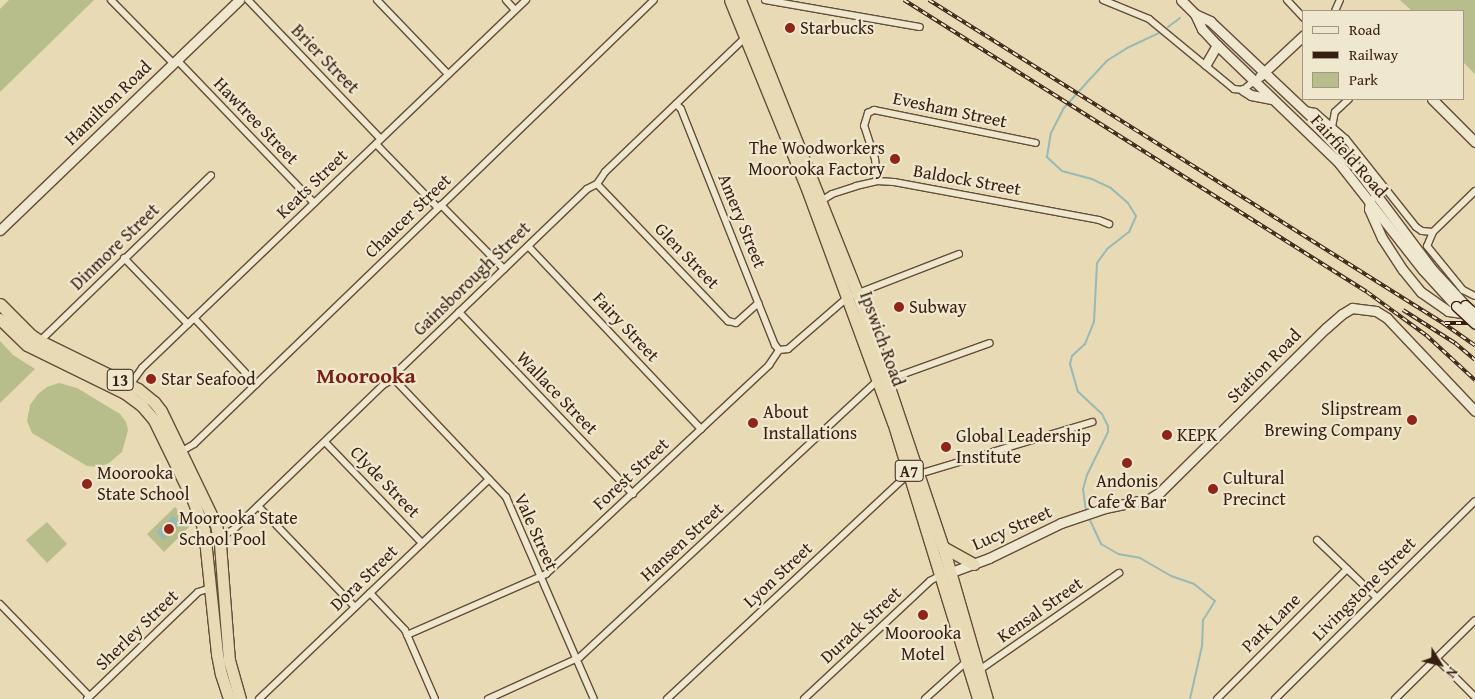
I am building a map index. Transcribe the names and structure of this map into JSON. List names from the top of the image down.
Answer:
{
  "streets": {
    "highway": ["Ipswich Road", "13", "A7"],
    "main road": [
      "Hamilton Road",
      "Fairfield Road",
      "Station Road",
      "Lucy Street"
    ],
    "street": [
      "Brier Street",
      "Evesham Street",
      "Hawtree Street",
      "Baldock Street",
      "Keats Street",
      "Chaucer Street",
      "Amery Street",
      "Dinmore Street",
      "Glen Street",
      "Gainsborough Street",
      "Fairy Street",
      "Wallace Street",
      "Forest Street",
      "Clyde Street",
      "Vale Street",
      "Hansen Street",
      "Lyon Street",
      "Dora Street",
      "Livingstone Street",
      "Kensal Street",
      "Park Lane",
      "Durack Street",
      "Sherley Street"
    ]
  },
  "crossings": [
    ["Brier Street", "Keats Street"],
    ["Brier Street", "Chaucer Street"],
    ["Brier Street", "Gainsborough Street"],
    ["Hamilton Road", "Hawtree Street"],
    ["Evesham Street", "Baldock Street"],
    ["Hawtree Street", "Keats Street"],
    ["Baldock Street", "Ipswich Road"],
    ["Keats Street", "13"],
    ["Chaucer Street", "13"],
    ["Amery Street", "Glen Street"],
    ["Amery Street", "Gainsborough Street"],
    ["Amery Street", "Forest Street"],
    ["Dinmore Street", "13"],
    ["Glen Street", "Gainsborough Street"],
    ["Gainsborough Street", "Fairy Street"],
    ["Gainsborough Street", "Ipswich Road"],
    ["Gainsborough Street", "13"],
    ["Gainsborough Street", "Wallace Street"],
    ["Gainsborough Street", "Clyde Street"],
    ["Gainsborough Street", "Vale Street"],
    ["Fairy Street", "Forest Street"],
    ["Ipswich Road", "Forest Street"],
    ["Ipswich Road", "Lucy Street"],
    ["Ipswich Road", "Hansen Street"],
    ["Ipswich Road", "Lyon Street"],
    ["Ipswich Road", "Kensal Street"],
    ["Ipswich Road", "Durack Street"],
    ["Station Road", "Lucy Street"],
    ["13", "Sherley Street"],
    ["Wallace Street", "Forest Street"],
    ["Forest Street", "Vale Street"],
    ["Clyde Street", "Dora Street"],
    ["Lucy Street", "Durack Street"],
    ["Vale Street", "Hansen Street"],
    ["Vale Street", "Dora Street"]
  ],
  "districts": ["Moorooka"],
  "places": [
    "Starbucks",
    "The Woodworkers Moorooka Factory",
    "Subway",
    "Star Seafood",
    "Slipstream Brewing Company",
    "About Installations",
    "KEPK",
    "Global Leadership Institute",
    "Andonis Cafe & Bar",
    "Moorooka State School",
    "Cultural Precinct",
    "Moorooka State School Pool",
    "Moorooka Motel"
  ],
  "legend": ["Road", "Railway", "Park"],
  "north": "bottom right"
}
